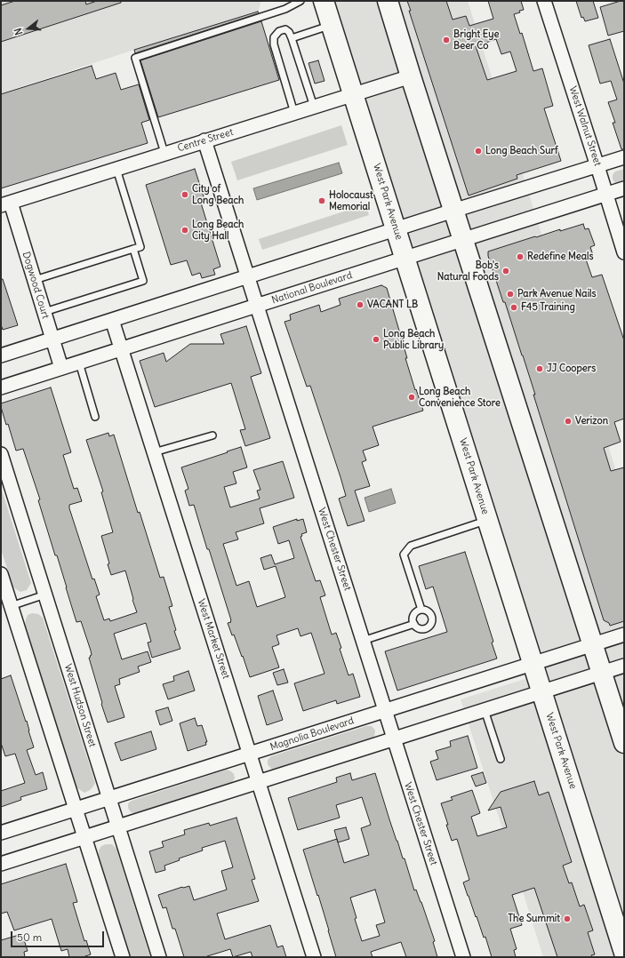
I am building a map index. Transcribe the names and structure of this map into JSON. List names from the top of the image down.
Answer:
{
  "streets": {
    "highway": ["West Park Avenue"],
    "street": [
      "West Walnut Street",
      "Centre Street",
      "Dogwood Court",
      "National Boulevard",
      "West Chester Street",
      "West Market Street",
      "West Hudson Street",
      "Magnolia Boulevard"
    ]
  },
  "crossings": [
    ["West Walnut Street", "National Boulevard"],
    ["Centre Street", "West Park Avenue"],
    ["Centre Street", "Dogwood Court"],
    ["Centre Street", "West Chester Street"],
    ["West Park Avenue", "National Boulevard"],
    ["West Park Avenue", "Magnolia Boulevard"],
    ["Dogwood Court", "National Boulevard"],
    ["National Boulevard", "West Chester Street"],
    ["National Boulevard", "West Market Street"],
    ["West Chester Street", "Magnolia Boulevard"],
    ["West Market Street", "Magnolia Boulevard"],
    ["West Hudson Street", "Magnolia Boulevard"]
  ],
  "places": [
    "Bright Eye Beer Co",
    "Long Beach Surf",
    "City of Long Beach",
    "Holocaust Memorial",
    "Long Beach City Hall",
    "Redefine Meals",
    "Bob's Natural Foods",
    "Park Avenue Nails",
    "VACANT LB",
    "F45 Training",
    "Long Beach Public Library",
    "JJ Coopers",
    "Long Beach Convenience Store",
    "Verizon",
    "The Summit"
  ],
  "scale_bar": "50 m",
  "north": "left"
}
